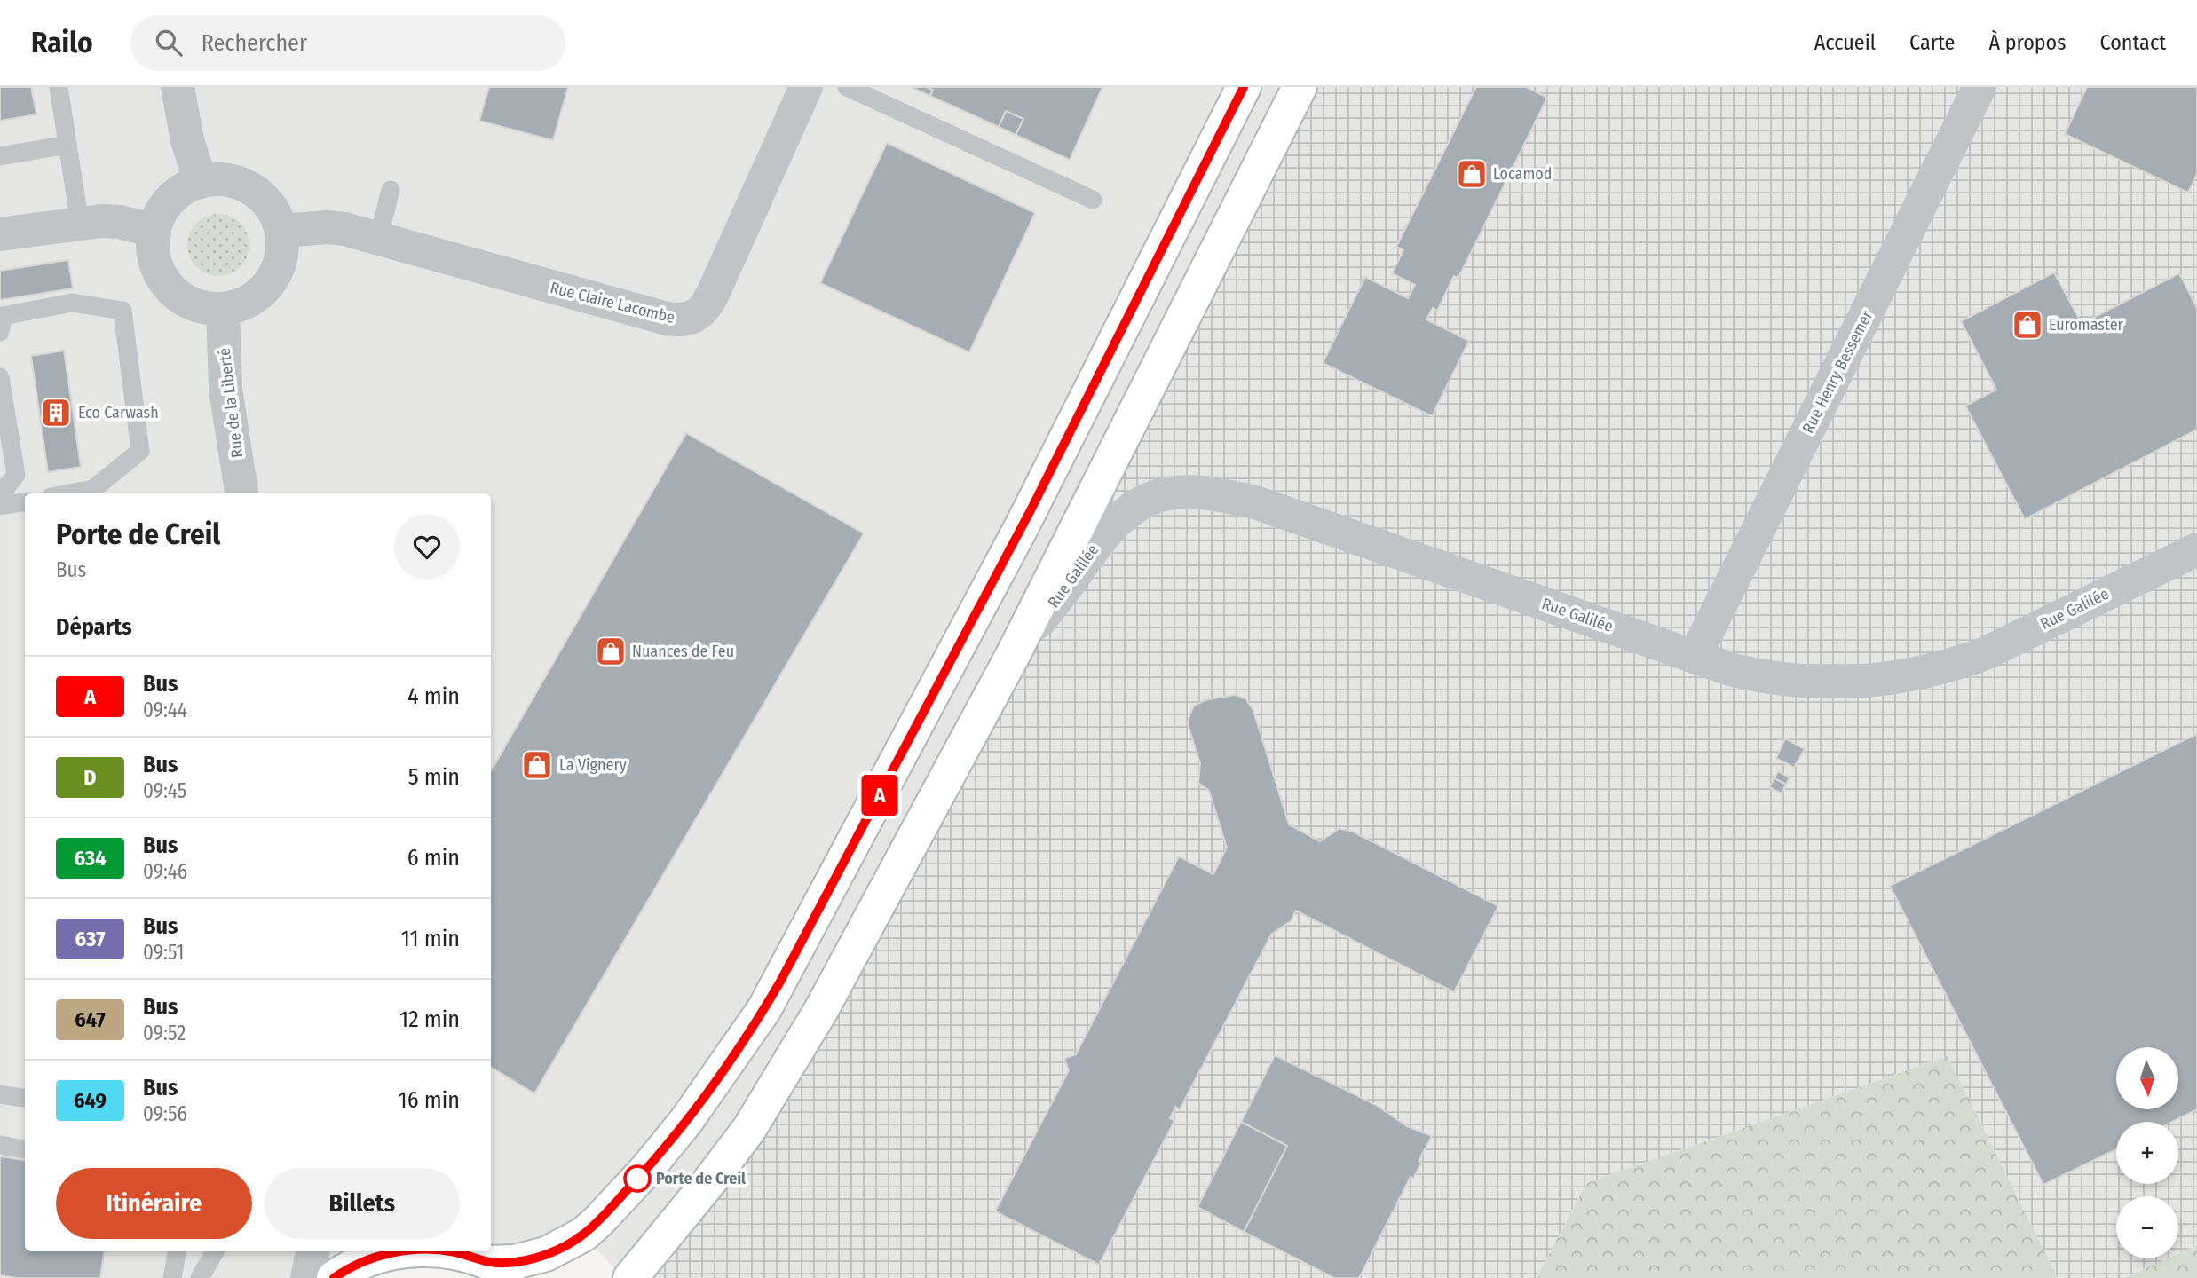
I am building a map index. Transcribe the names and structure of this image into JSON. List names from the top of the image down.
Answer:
{
  "streets": {
    "street": [
      "Rue Claire Lacombe",
      "Rue Henry Bessemer",
      "Rue de la Liberté",
      "Rue Galilée"
    ]
  },
  "crossings": [
    ["Rue Claire Lacombe", "Rue de la Liberté"],
    ["Rue Henry Bessemer", "Rue Galilée"]
  ],
  "places": {
    "shop": [
      "Locamod",
      "Euromaster",
      "Nuances de Feu",
      "La Vignery"
    ],
    "building": ["Eco Carwash"],
    "other": ["Porte de Creil"]
  },
  "lines": ["bus line A"],
  "north": "bottom",
  "page": {
    "header": "Railo",
    "search": "Rechercher",
    "nav": [
      "Accueil",
      "Carte",
      "À propos",
      "Contact"
    ],
    "on_map": "A",
    "heading": [
      ["Porte de Creil", "Bus"],
      "Départs"
    ],
    "list": [
      {
        "mark": "A",
        "name": "Bus",
        "note": "09:44",
        "value": "4 min"
      },
      {
        "mark": "D",
        "name": "Bus",
        "note": "09:45",
        "value": "5 min"
      },
      {
        "mark": "634",
        "name": "Bus",
        "note": "09:46",
        "value": "6 min"
      },
      {
        "mark": "637",
        "name": "Bus",
        "note": "09:51",
        "value": "11 min"
      },
      {
        "mark": "647",
        "name": "Bus",
        "note": "09:52",
        "value": "12 min"
      },
      {
        "mark": "649",
        "name": "Bus",
        "note": "09:56",
        "value": "16 min"
      }
    ],
    "map_buttons": ["+", "−"],
    "buttons": ["Itinéraire", "Billets"]
  }
}
